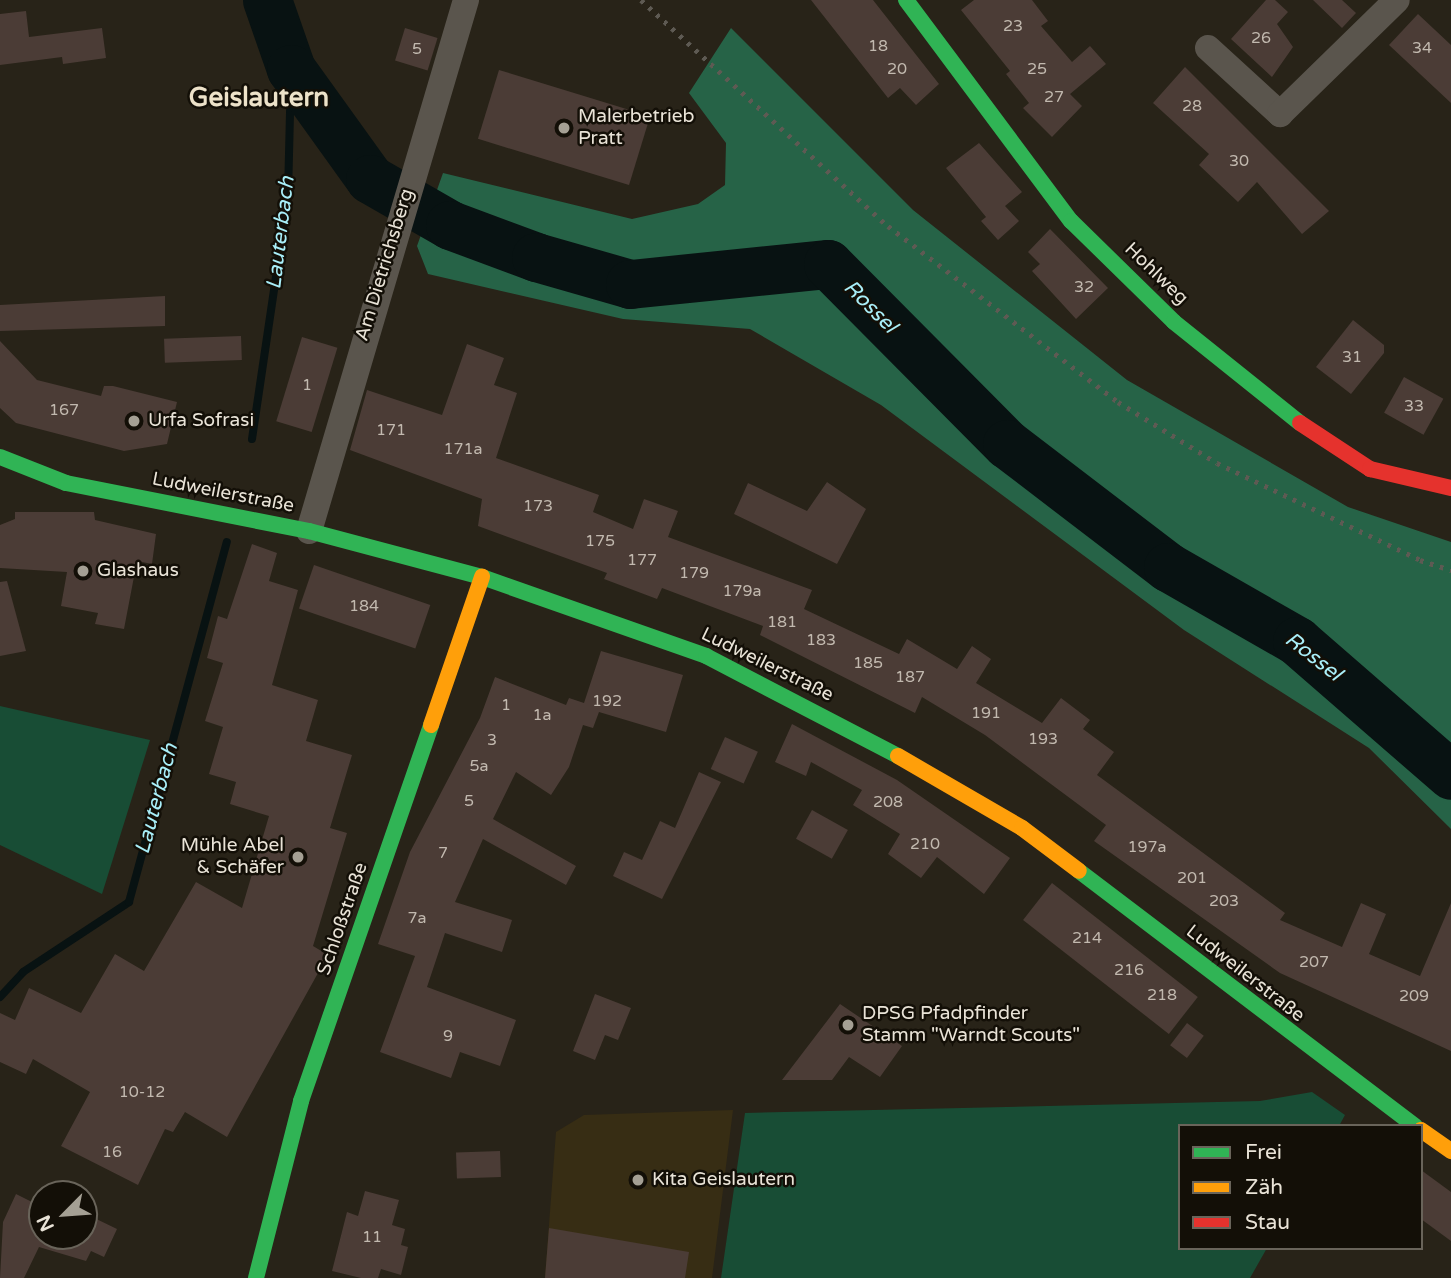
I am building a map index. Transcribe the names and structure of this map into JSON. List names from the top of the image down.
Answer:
{
  "streets": {
    "main road": ["Hohlweg", "Ludweilerstraße", "Schloßstraße"],
    "street": ["Am Dietrichsberg"]
  },
  "crossings": [
    ["Am Dietrichsberg", "Ludweilerstraße"],
    ["Ludweilerstraße", "Schloßstraße"]
  ],
  "districts": ["Geislautern"],
  "water": ["Lauterbach", "Rossel"],
  "places": [
    "Malerbetrieb Pratt",
    "Urfa Sofrasi",
    "Glashaus",
    "Mühle Abel & Schäfer",
    "DPSG Pfadpfinder Stamm \"Warndt Scouts\"",
    "Kita Geislautern"
  ],
  "house_numbers": [
    "23",
    "26",
    "18",
    "34",
    "5",
    "20",
    "25",
    "27",
    "28",
    "30",
    "32",
    "31",
    "1",
    "33",
    "167",
    "171",
    "171a",
    "173",
    "175",
    "177",
    "179",
    "179a",
    "184",
    "181",
    "183",
    "185",
    "187",
    "192",
    "1",
    "191",
    "1a",
    "193",
    "3",
    "5a",
    "5",
    "208",
    "210",
    "197a",
    "7",
    "201",
    "203",
    "7a",
    "214",
    "207",
    "216",
    "218",
    "209",
    "9",
    "10-12",
    "16",
    "11"
  ],
  "legend": ["Frei", "Zäh", "Stau"],
  "north": "bottom left"
}
